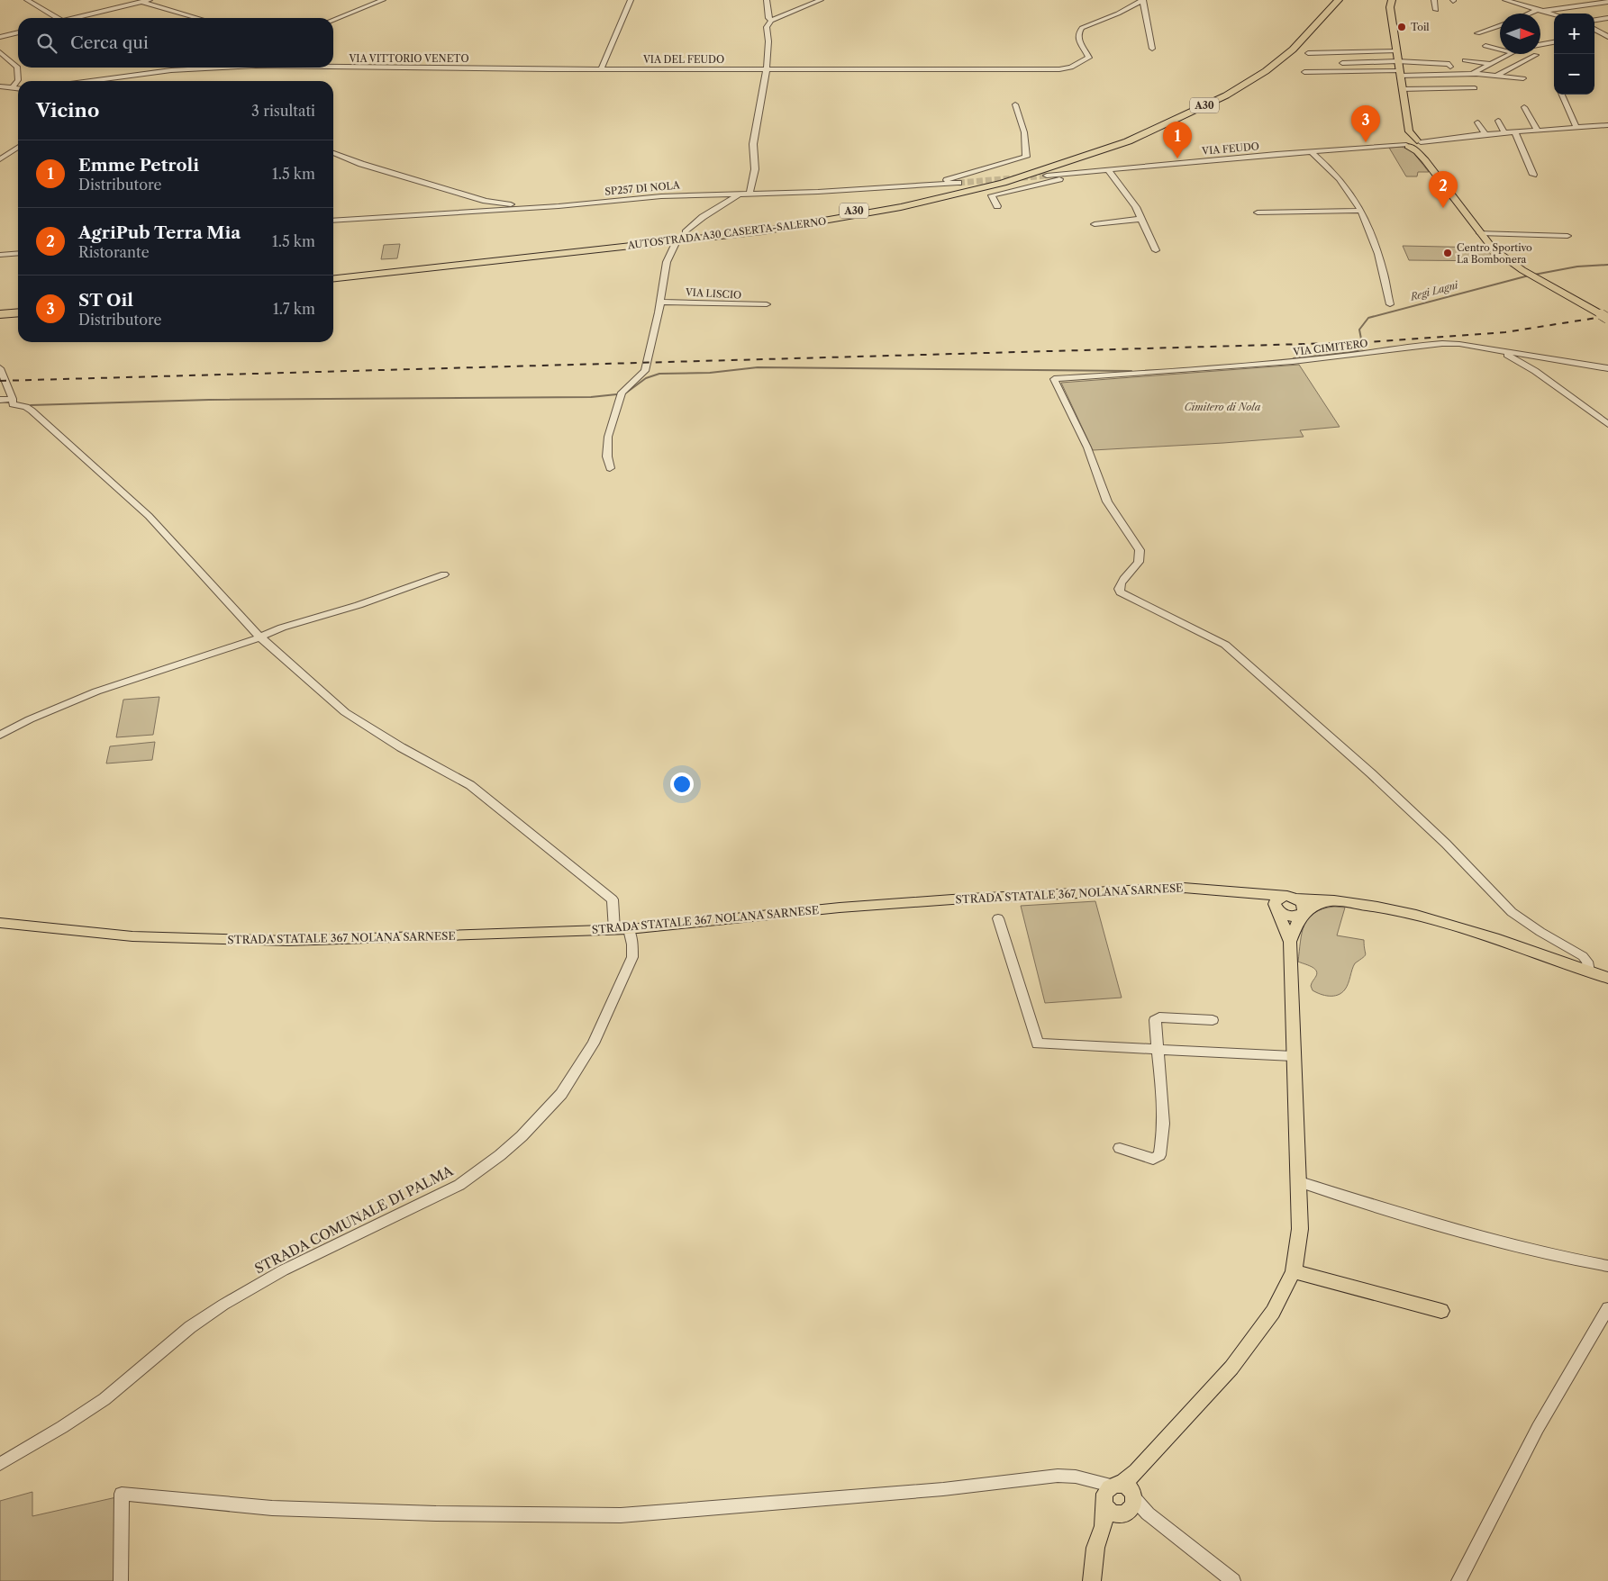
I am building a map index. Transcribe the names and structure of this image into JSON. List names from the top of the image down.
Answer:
{
  "streets": {
    "highway": ["A30", "AUTOSTRADA A30 CASERTA-SALERNO"],
    "main road": ["STRADA STATALE 367 NOLANA SARNESE"],
    "street": [
      "VIA VITTORIO VENETO",
      "VIA DEL FEUDO",
      "VIA FEUDO",
      "SP257 DI NOLA",
      "VIA LISCIO",
      "VIA CIMITERO",
      "STRADA COMUNALE DI PALMA"
    ]
  },
  "crossings": [
    ["VIA VITTORIO VENETO", "VIA DEL FEUDO"],
    ["STRADA STATALE 367 NOLANA SARNESE", "STRADA COMUNALE DI PALMA"]
  ],
  "water": ["Regi Lagni"],
  "parks": ["Cimitero di Nola"],
  "places": ["Toil", "Centro Sportivo La Bombonera"],
  "north": "right",
  "page": {
    "map_buttons": ["+", "−"],
    "search": "Cerca qui",
    "heading": ["Vicino", "3 risultati"],
    "pins": ["3", "1", "2"],
    "list": [
      {
        "mark": "1",
        "name": "Emme Petroli",
        "note": "Distributore",
        "value": "1.5 km"
      },
      {
        "mark": "2",
        "name": "AgriPub Terra Mia",
        "note": "Ristorante",
        "value": "1.5 km"
      },
      {
        "mark": "3",
        "name": "ST Oil",
        "note": "Distributore",
        "value": "1.7 km"
      }
    ]
  }
}
